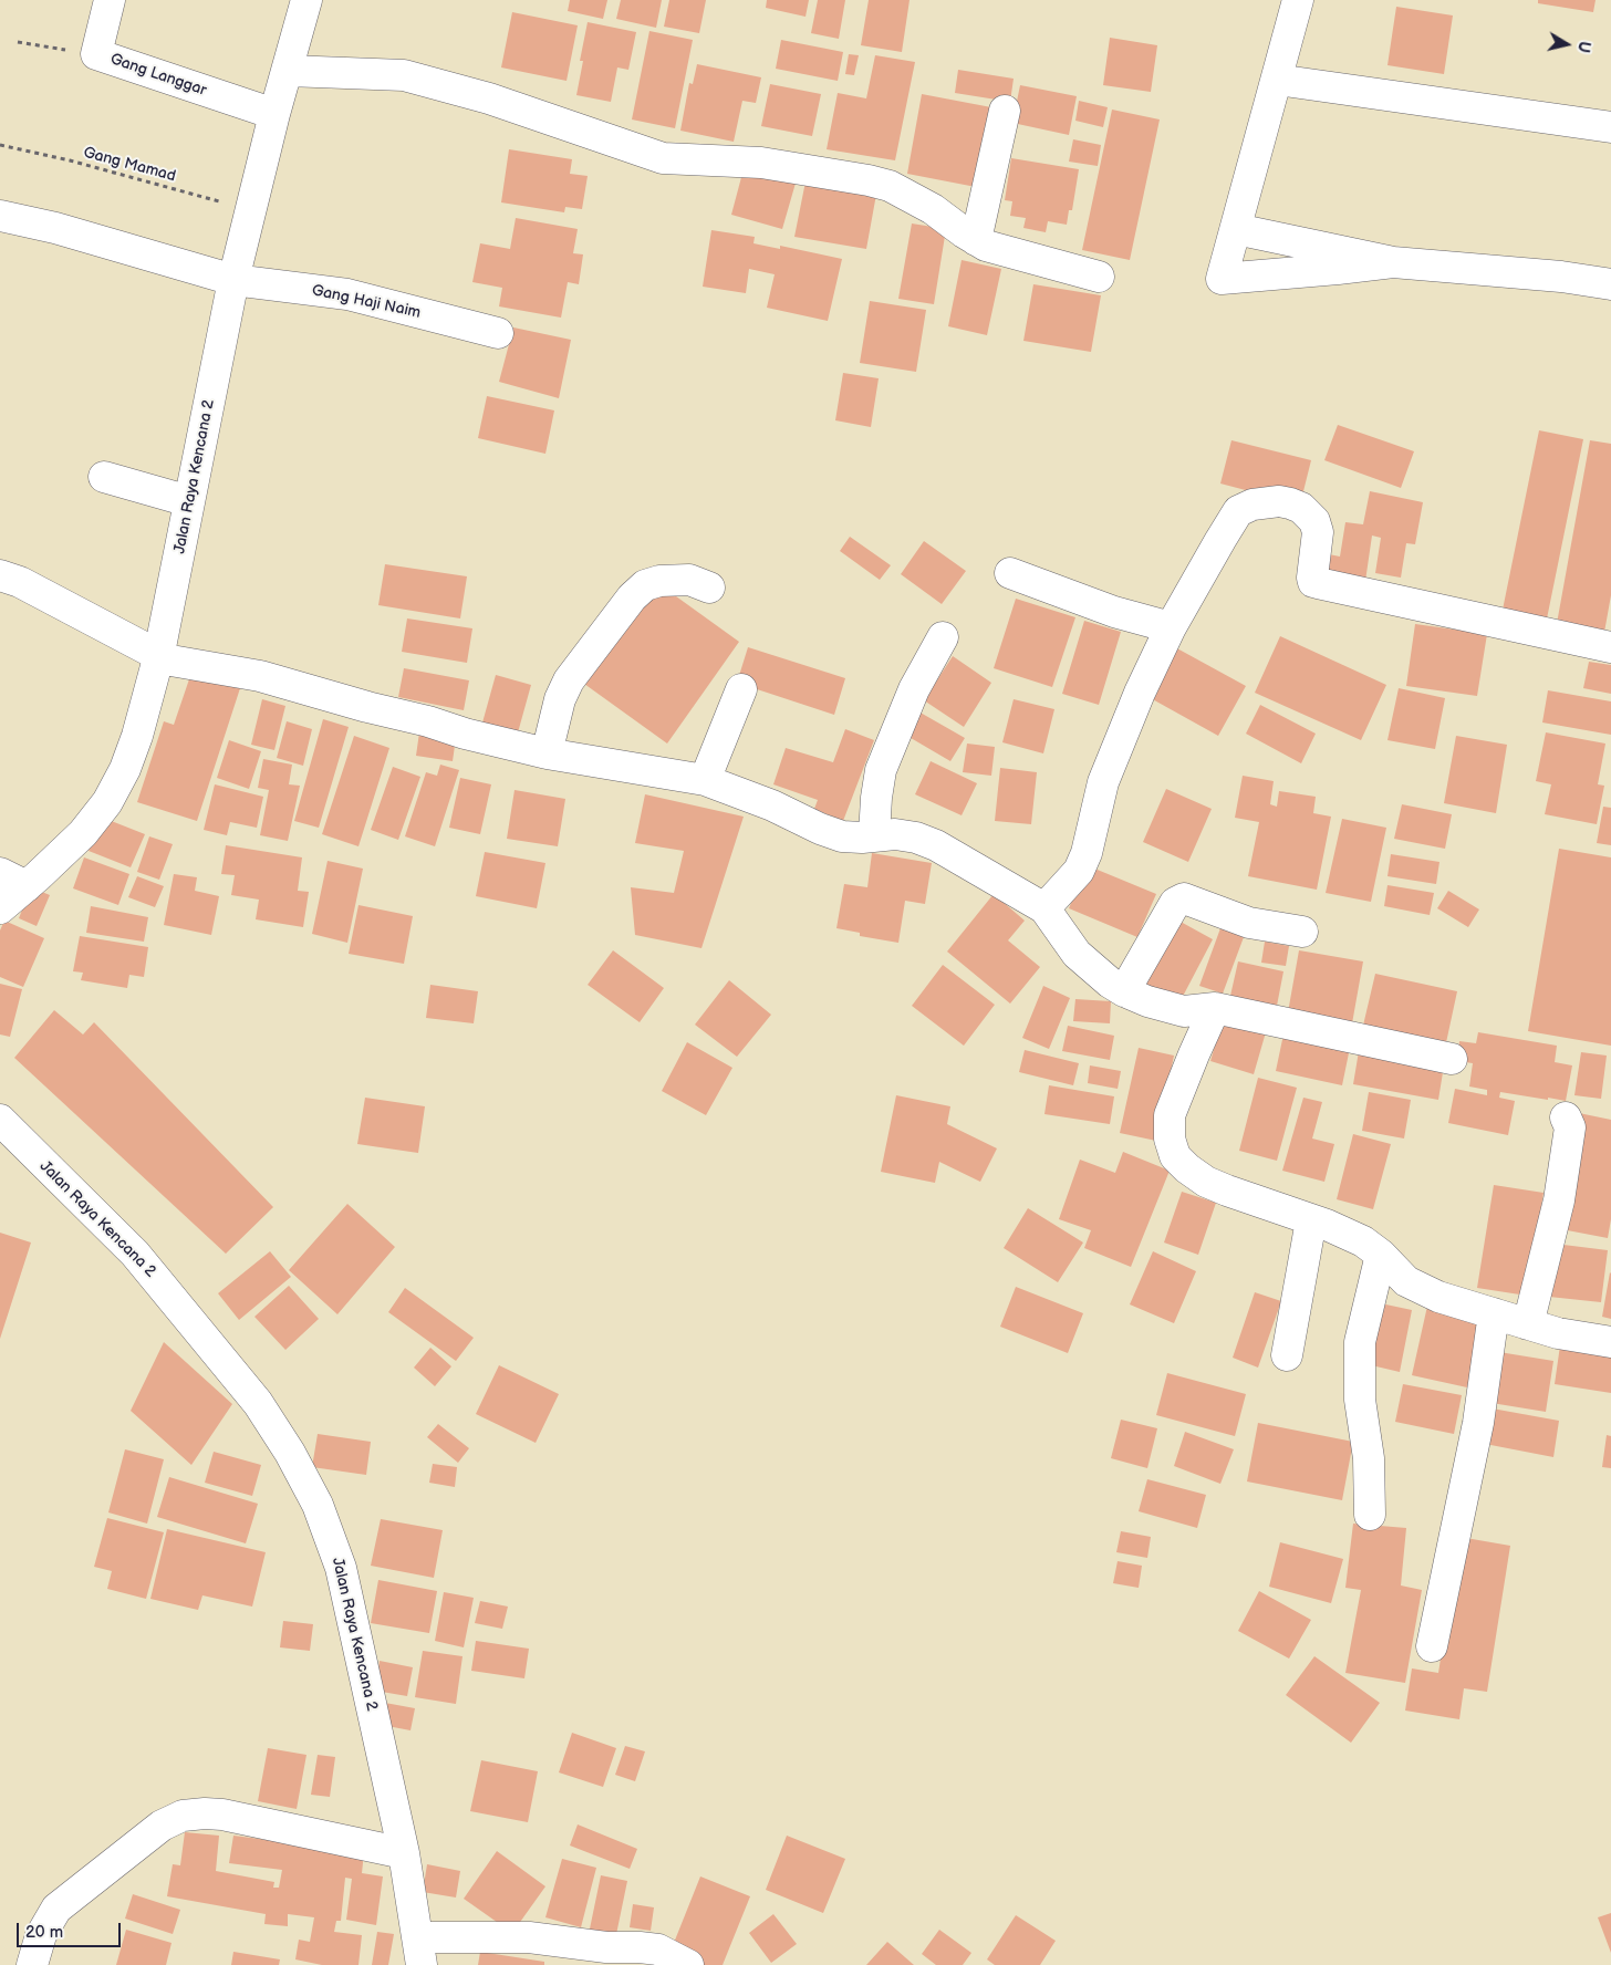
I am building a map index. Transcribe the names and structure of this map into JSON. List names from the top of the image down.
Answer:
{
  "streets": {
    "street": ["Gang Langgar", "Gang Haji Naim", "Jalan Raya Kencana 2"],
    "path": ["Gang Mamad"]
  },
  "crossings": [
    ["Gang Langgar", "Jalan Raya Kencana 2"],
    ["Gang Mamad", "Jalan Raya Kencana 2"],
    ["Gang Haji Naim", "Jalan Raya Kencana 2"]
  ],
  "scale_bar": "20 m",
  "north": "right"
}
